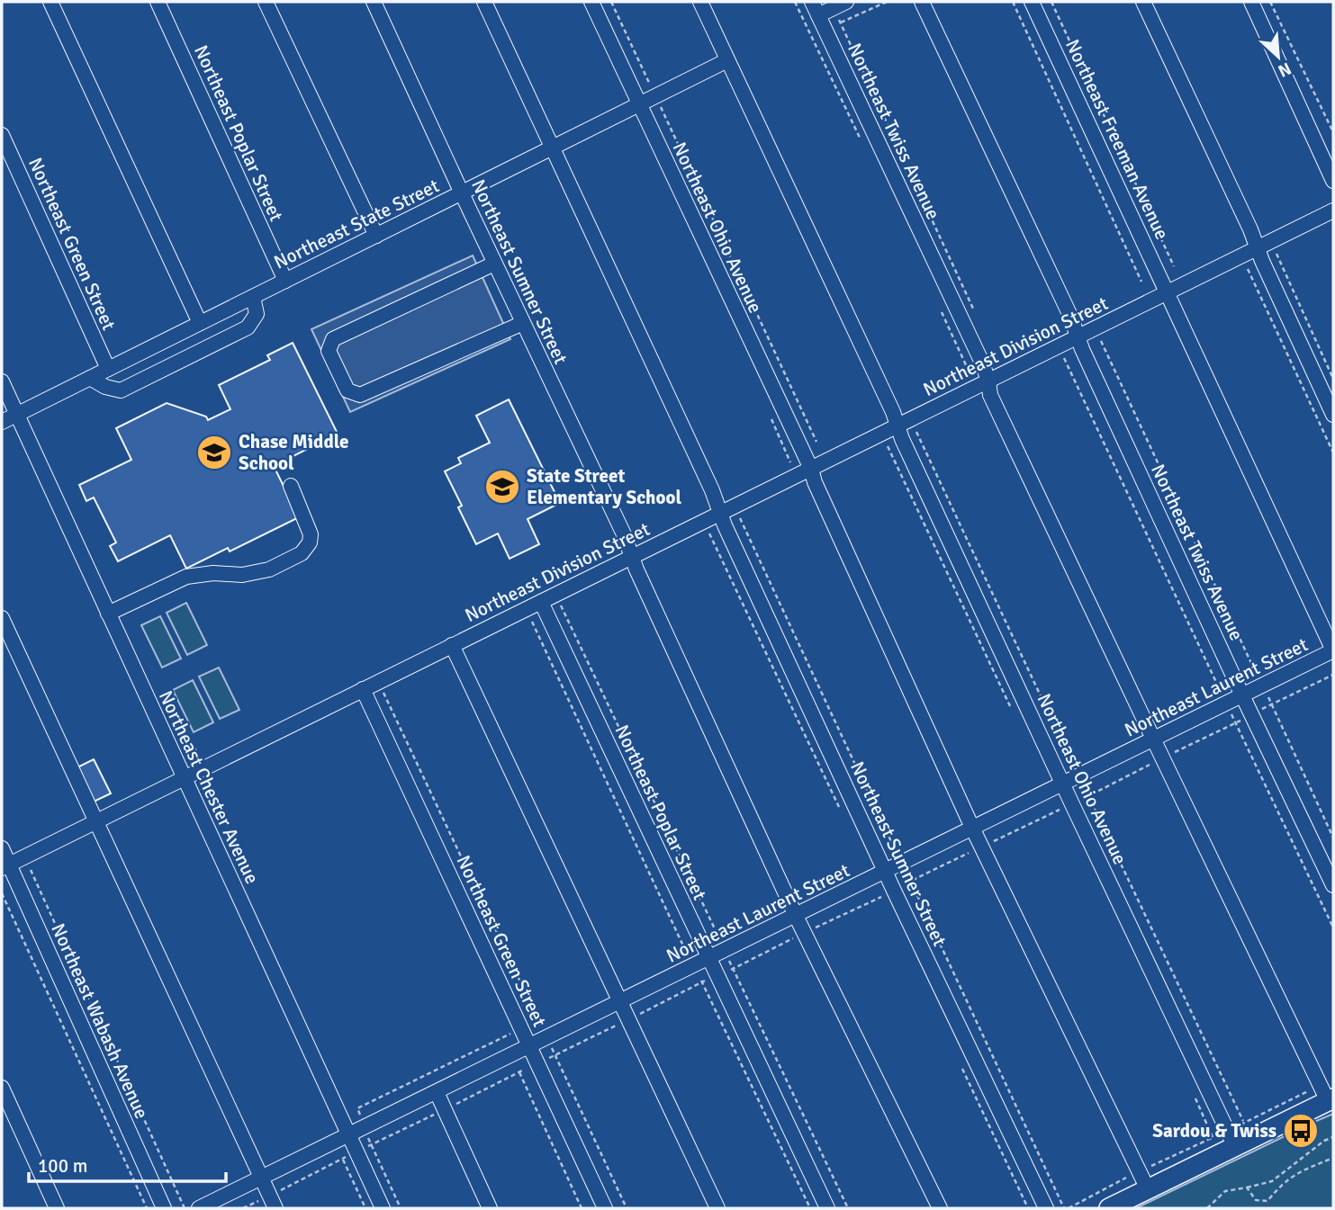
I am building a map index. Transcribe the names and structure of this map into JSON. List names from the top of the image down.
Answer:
{
  "streets": {
    "street": [
      "Northeast Twiss Avenue",
      "Northeast Poplar Street",
      "Northeast Freeman Avenue",
      "Northeast State Street",
      "Northeast Ohio Avenue",
      "Northeast Green Street",
      "Northeast Sumner Street",
      "Northeast Division Street",
      "Northeast Laurent Street",
      "Northeast Chester Avenue",
      "Northeast Wabash Avenue"
    ]
  },
  "crossings": [
    ["Northeast Twiss Avenue", "Northeast Division Street"],
    ["Northeast Twiss Avenue", "Northeast Laurent Street"],
    ["Northeast Poplar Street", "Northeast State Street"],
    ["Northeast Poplar Street", "Northeast Division Street"],
    ["Northeast Poplar Street", "Northeast Laurent Street"],
    ["Northeast Freeman Avenue", "Northeast Division Street"],
    ["Northeast Freeman Avenue", "Northeast Laurent Street"],
    ["Northeast State Street", "Northeast Ohio Avenue"],
    ["Northeast State Street", "Northeast Green Street"],
    ["Northeast State Street", "Northeast Sumner Street"],
    ["Northeast State Street", "Northeast Chester Avenue"],
    ["Northeast Ohio Avenue", "Northeast Division Street"],
    ["Northeast Ohio Avenue", "Northeast Laurent Street"],
    ["Northeast Green Street", "Northeast Division Street"],
    ["Northeast Green Street", "Northeast Laurent Street"],
    ["Northeast Sumner Street", "Northeast Division Street"],
    ["Northeast Sumner Street", "Northeast Laurent Street"],
    ["Northeast Division Street", "Northeast Chester Avenue"],
    ["Northeast Division Street", "Northeast Wabash Avenue"],
    ["Northeast Laurent Street", "Northeast Chester Avenue"]
  ],
  "places": {
    "school or university": ["Chase Middle School", "State Street Elementary School"],
    "bus stop": ["Sardou & Twiss"]
  },
  "scale_bar": "100 m",
  "north": "bottom right"
}
